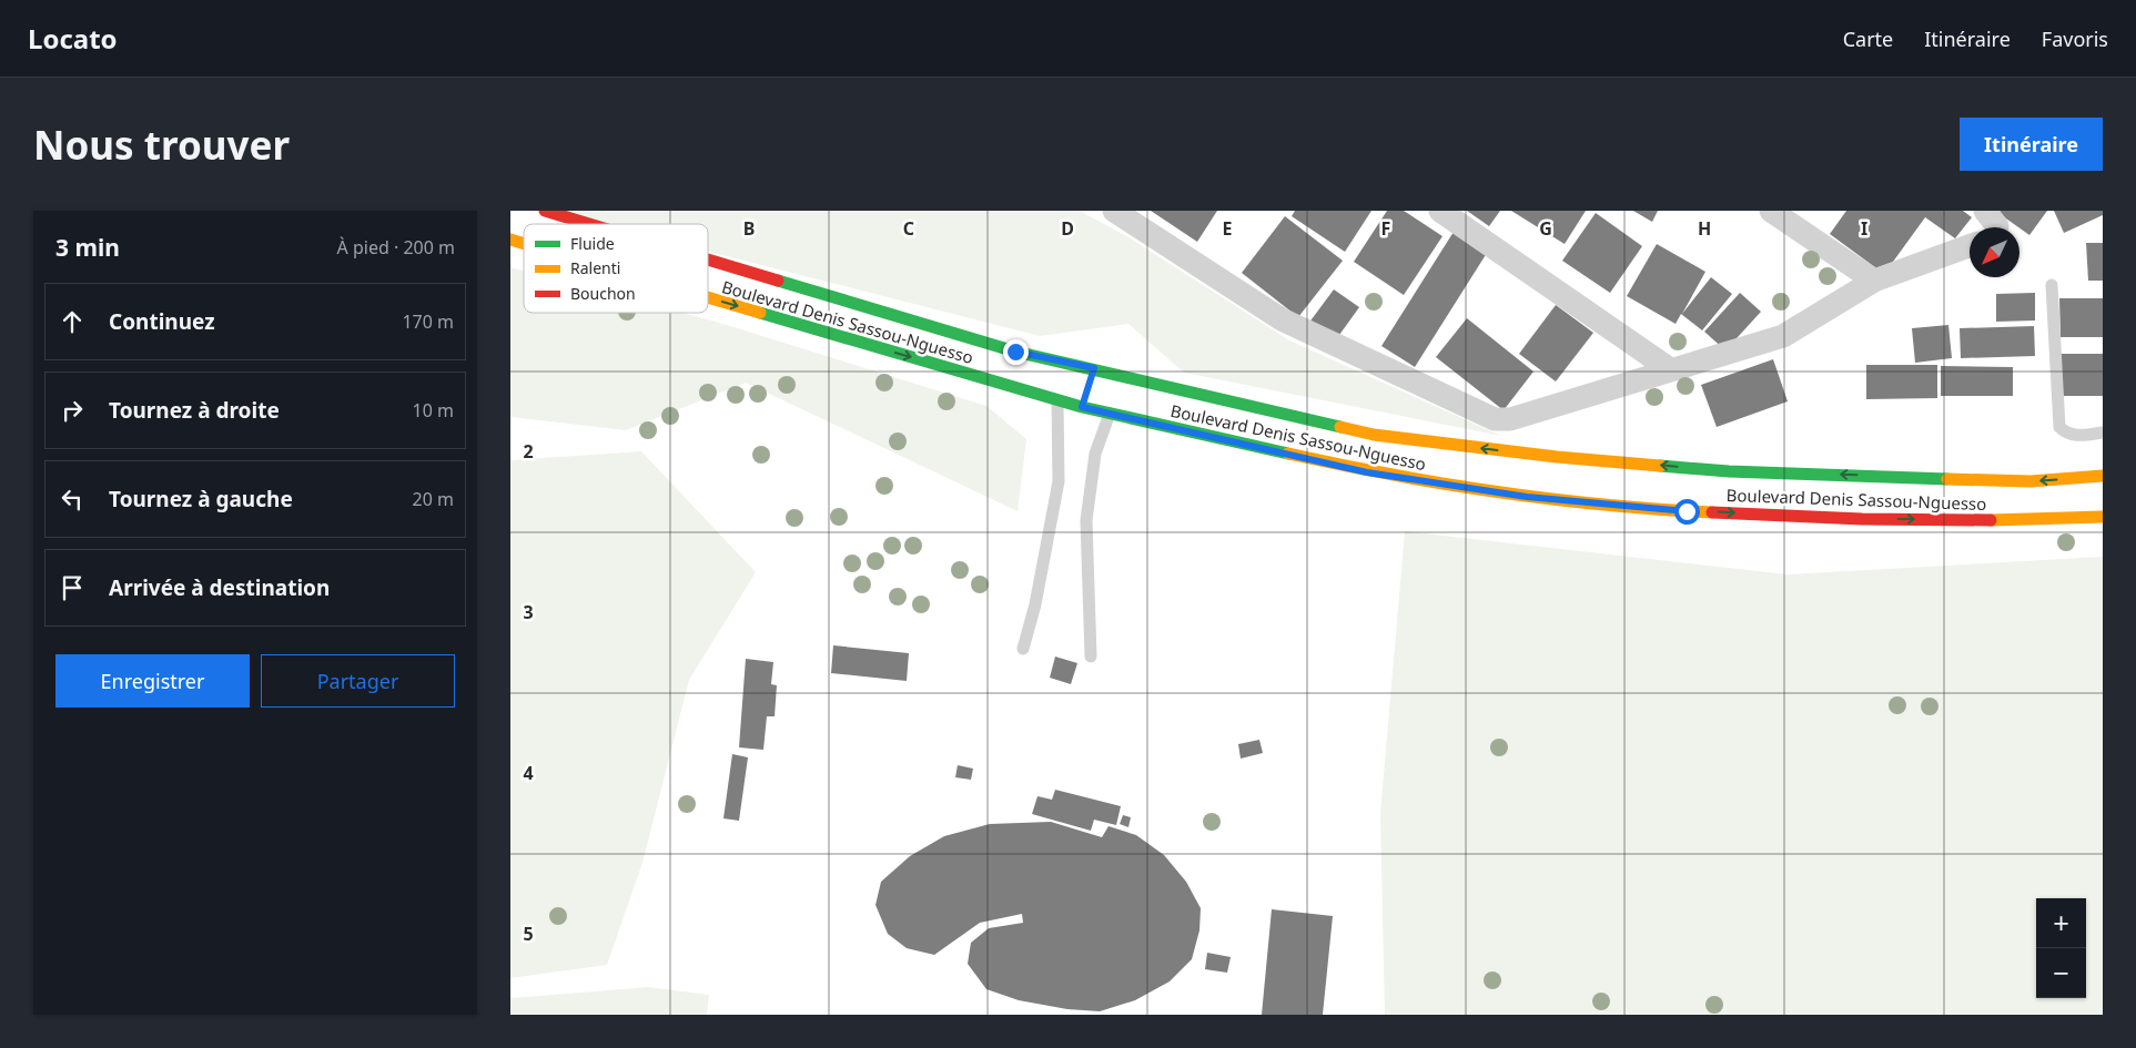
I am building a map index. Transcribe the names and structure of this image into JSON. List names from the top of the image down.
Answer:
{
  "streets": {
    "main road": ["Boulevard Denis Sassou-Nguesso"]
  },
  "legend": ["Fluide", "Ralenti", "Bouchon"],
  "north": "bottom left",
  "page": {
    "header": "Locato",
    "nav": ["Carte", "Itinéraire", "Favoris"],
    "buttons": [
      "Itinéraire",
      ["Enregistrer", "Partager"]
    ],
    "title": "Nous trouver",
    "heading": ["3 min", "À pied · 200 m"],
    "list": [
      ["Continuez", "170 m"],
      ["Tournez à droite", "10 m"],
      ["Tournez à gauche", "20 m"],
      "Arrivée à destination"
    ],
    "map_buttons": ["+", "−"]
  },
  "grid": {
    "columns": [
      "B",
      "C",
      "D",
      "E",
      "F",
      "G",
      "H",
      "I"
    ],
    "rows": [
      "2",
      "3",
      "4",
      "5"
    ]
  }
}
